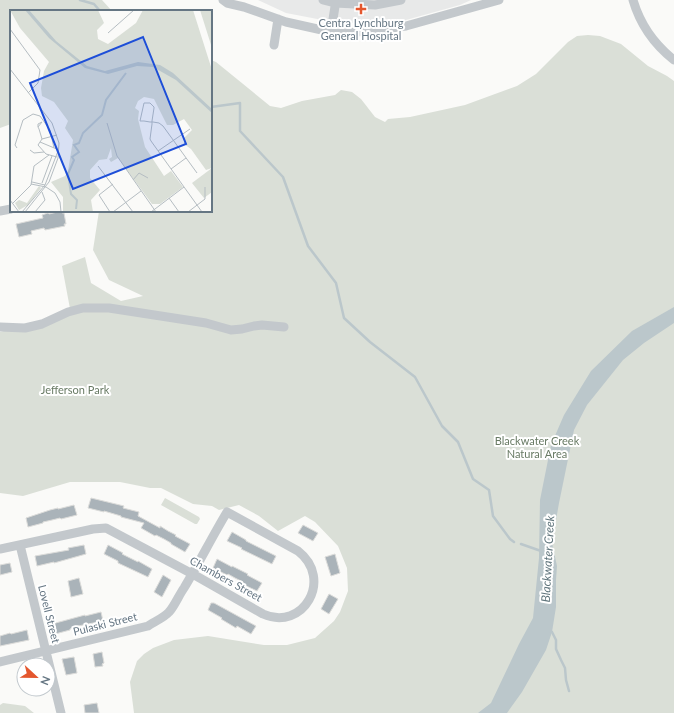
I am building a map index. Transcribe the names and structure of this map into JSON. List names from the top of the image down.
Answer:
{
  "streets": {
    "street": ["Chambers Street", "Lovell Street", "Pulaski Street"]
  },
  "crossings": [
    ["Chambers Street", "Lovell Street"],
    ["Chambers Street", "Pulaski Street"],
    ["Lovell Street", "Pulaski Street"]
  ],
  "water": ["Blackwater Creek"],
  "parks": ["Jefferson Park", "Blackwater Creek Natural Area"],
  "places": {
    "health": ["Centra Lynchburg General Hospital"]
  },
  "north": "right"
}
